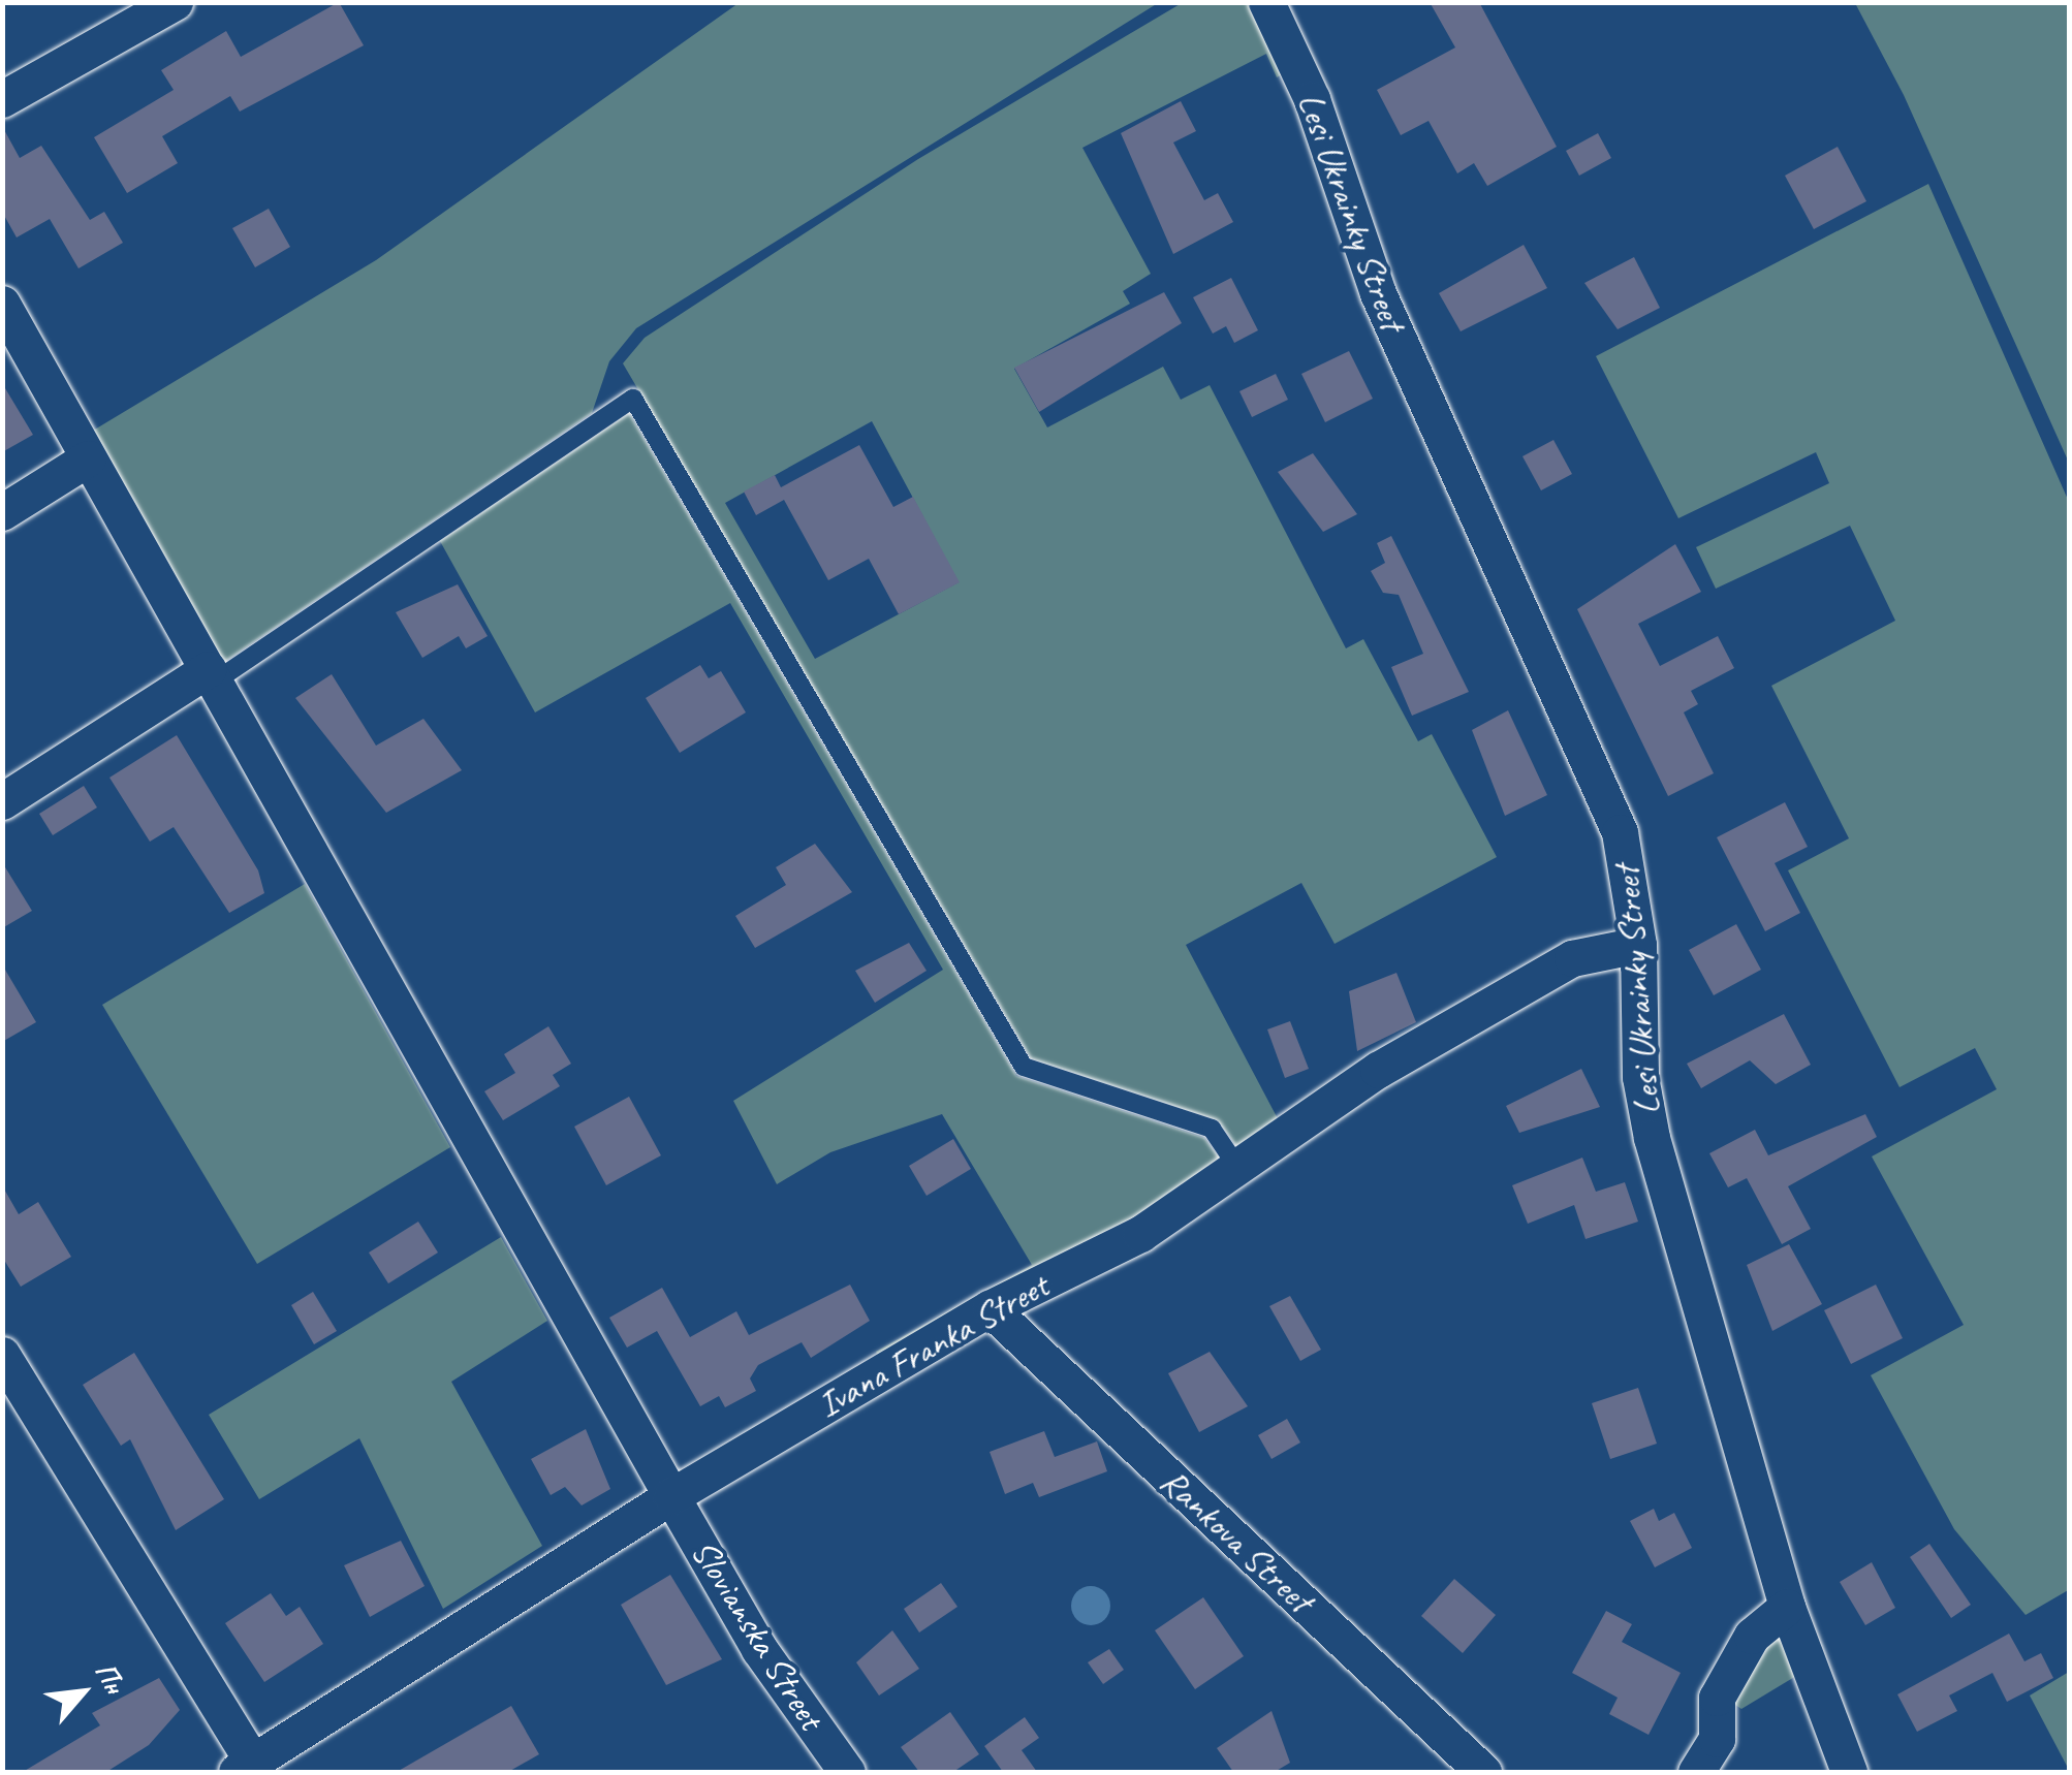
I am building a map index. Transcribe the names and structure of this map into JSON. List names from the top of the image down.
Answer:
{
  "streets": {
    "street": [
      "Lesi Ukrainky Street",
      "Ivana Franka Street",
      "Rankova Street",
      "Slovianska Street"
    ]
  },
  "crossings": [
    ["Lesi Ukrainky Street", "Ivana Franka Street"],
    ["Ivana Franka Street", "Rankova Street"],
    ["Ivana Franka Street", "Slovianska Street"]
  ],
  "north": "top right"
}
